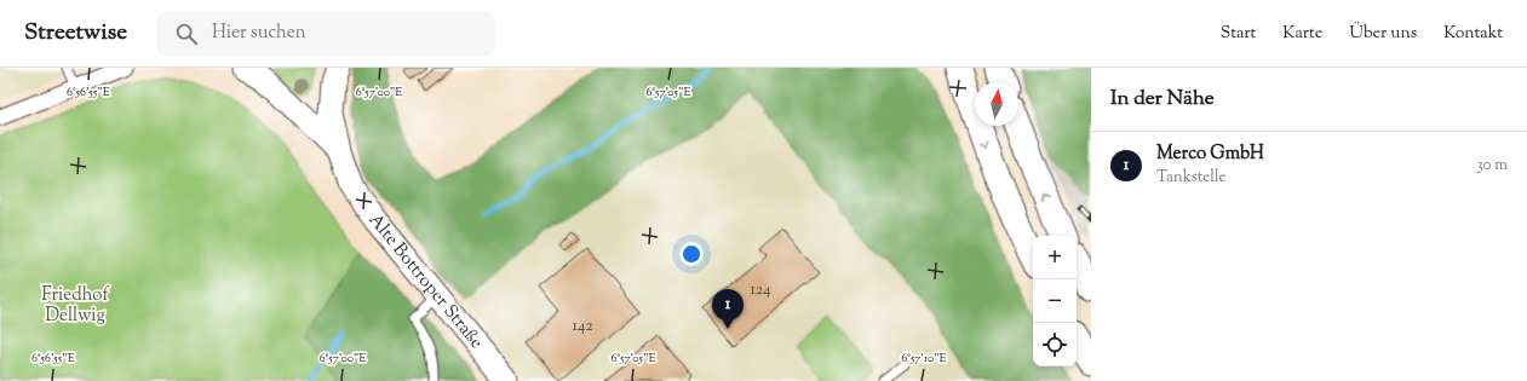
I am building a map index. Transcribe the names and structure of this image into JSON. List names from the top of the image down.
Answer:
{
  "streets": {
    "street": ["Alte Bottroper Straße"]
  },
  "parks": ["Friedhof Dellwig"],
  "house_numbers": ["124", "142"],
  "north": "top",
  "page": {
    "header": "Streetwise",
    "search": "Hier suchen",
    "nav": [
      "Start",
      "Karte",
      "Über uns",
      "Kontakt"
    ],
    "heading": "In der Nähe",
    "list": [
      {
        "mark": "1",
        "name": "Merco GmbH",
        "note": "Tankstelle",
        "value": "30 m"
      }
    ],
    "map_buttons": ["+", "−"],
    "pins": "1"
  },
  "coordinates": [
    "6°56'55\"E",
    "6°57'00\"E",
    "6°57'05\"E",
    "6°57'10\"E"
  ]
}
